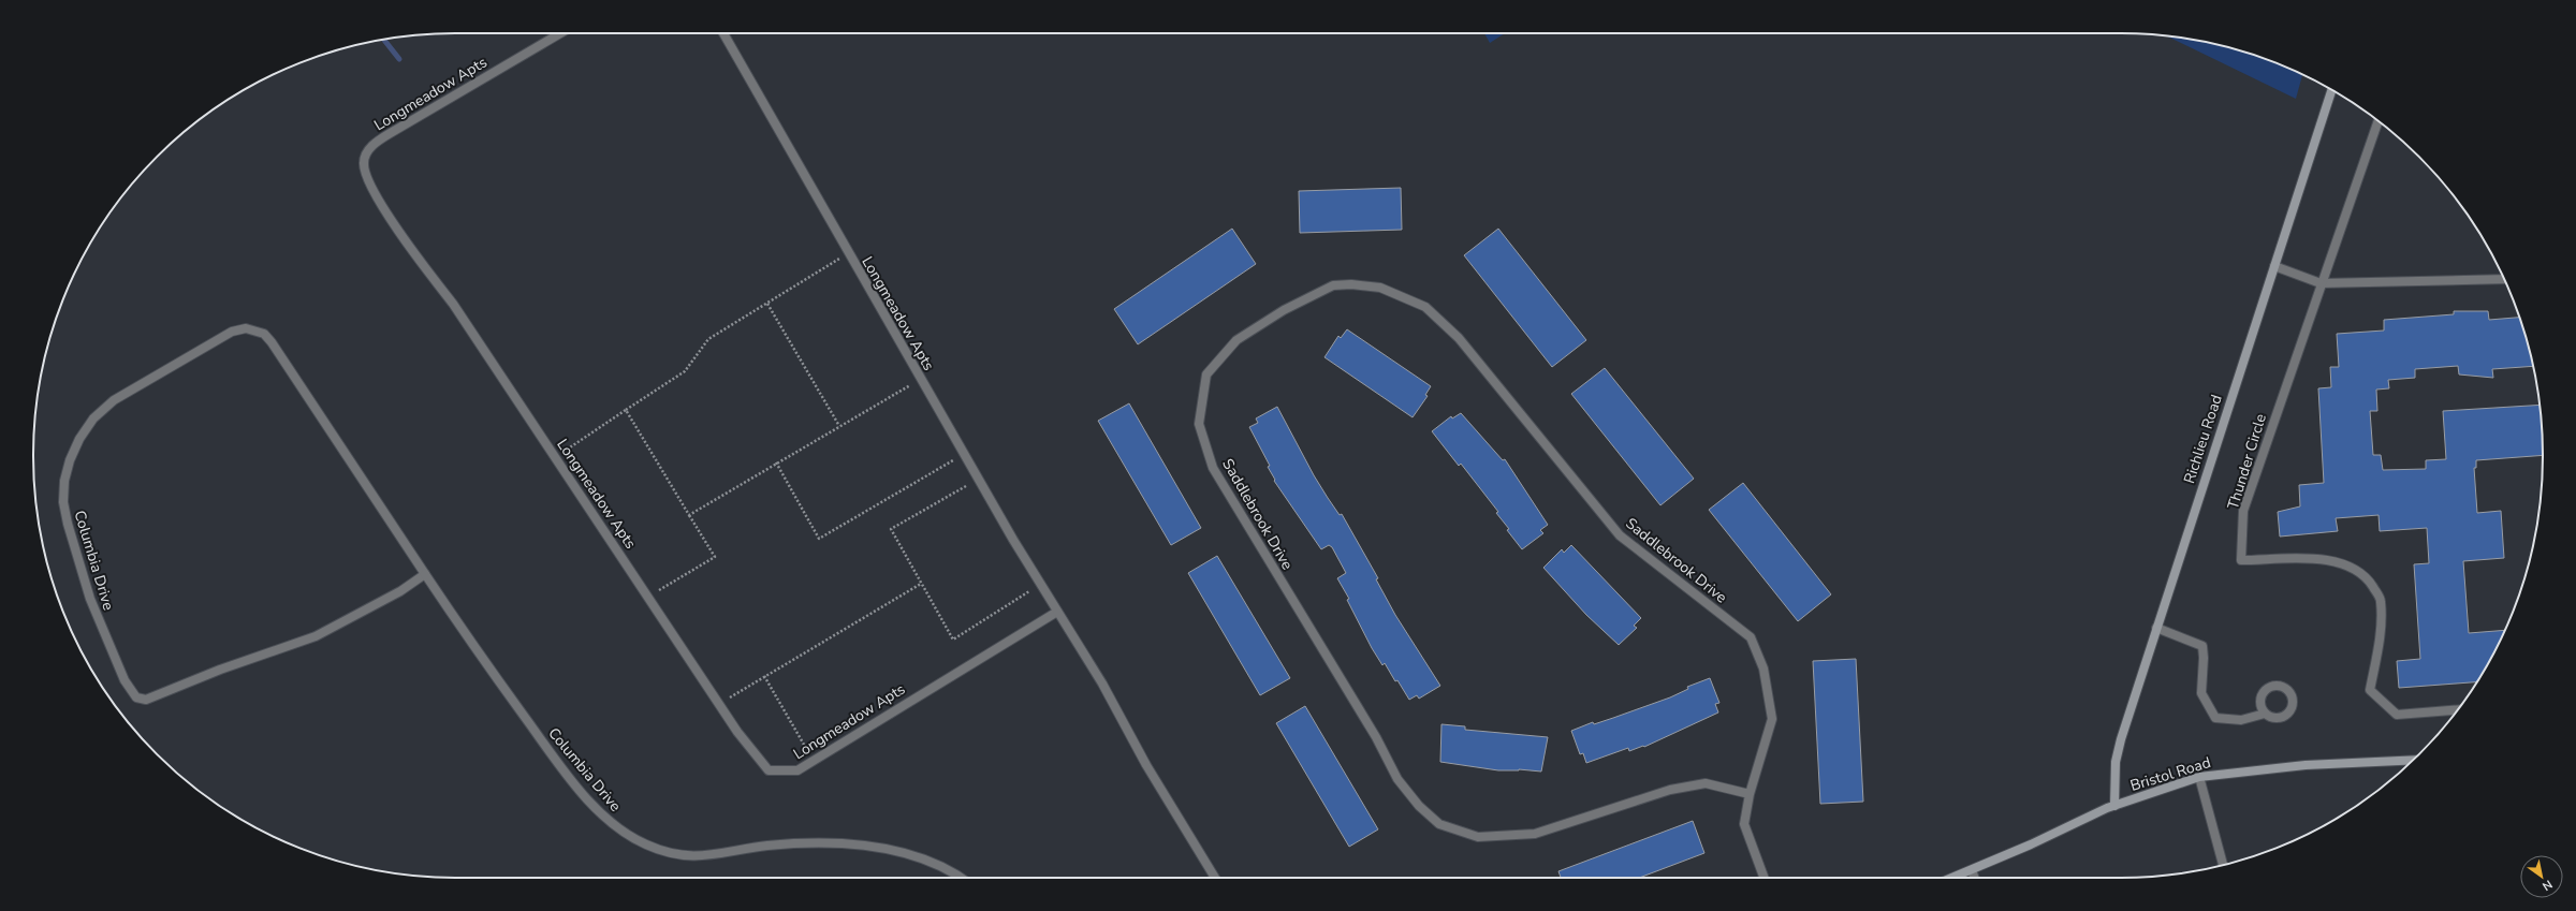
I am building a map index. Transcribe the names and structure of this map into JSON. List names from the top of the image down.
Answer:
{
  "streets": {
    "main road": ["Richlieu Road", "Bristol Road"],
    "street": [
      "Longmeadow Apts",
      "Thunder Circle",
      "Saddlebrook Drive",
      "Columbia Drive"
    ]
  },
  "crossings": [
    ["Richlieu Road", "Bristol Road"]
  ],
  "north": "bottom right"
}
